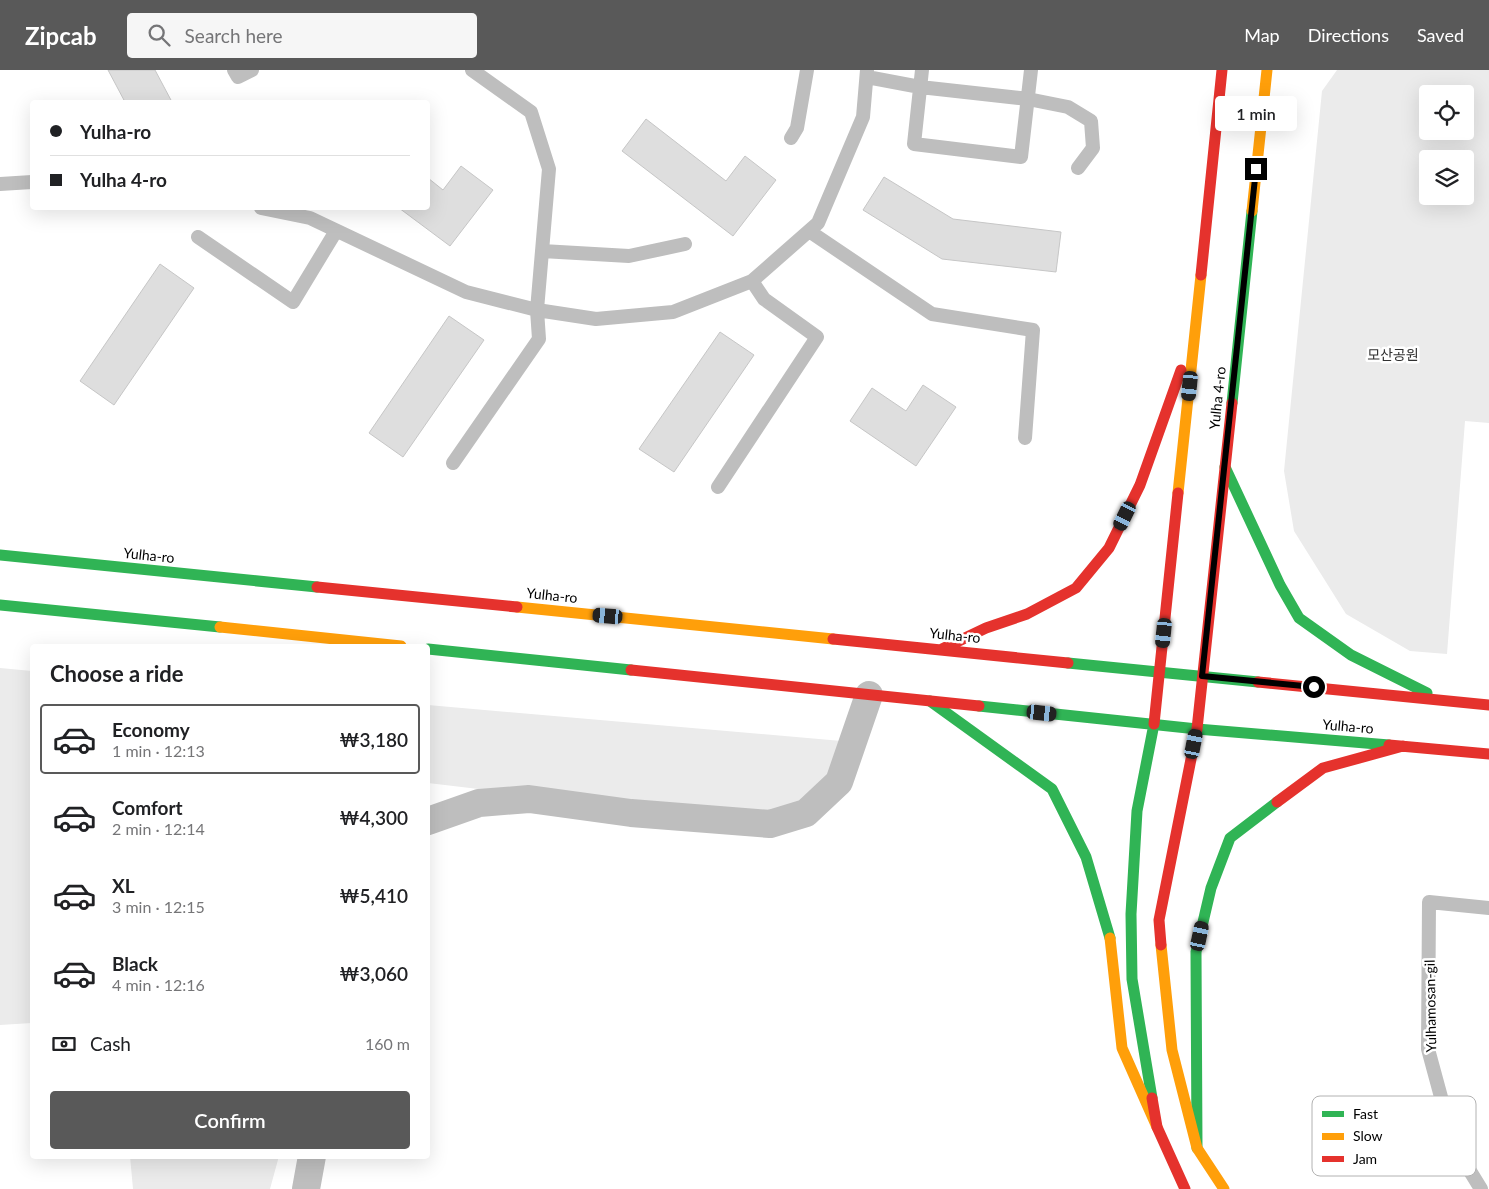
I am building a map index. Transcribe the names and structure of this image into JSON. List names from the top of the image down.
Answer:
{
  "streets": {
    "main road": ["Yulha 4-ro", "Yulha-ro"],
    "lane": ["Yulhamosan-gil"]
  },
  "crossings": [
    ["Yulha 4-ro", "Yulha-ro"]
  ],
  "parks": ["모산공원"],
  "legend": ["Fast", "Slow", "Jam"],
  "page": {
    "header": "Zipcab",
    "search": "Search here",
    "nav": ["Map", "Directions", "Saved"],
    "bubble": "1 min",
    "banner": ["Yulha-ro", "Yulha 4-ro"],
    "heading": "Choose a ride",
    "list": [
      {
        "name": "Economy",
        "note": "1 min · 12:13",
        "value": "₩3,180"
      },
      {
        "name": "Comfort",
        "note": "2 min · 12:14",
        "value": "₩4,300"
      },
      {
        "name": "XL",
        "note": "3 min · 12:15",
        "value": "₩5,410"
      },
      {
        "name": "Black",
        "note": "4 min · 12:16",
        "value": "₩3,060"
      }
    ],
    "pay": ["Cash", "160 m"],
    "buttons": "Confirm"
  }
}
